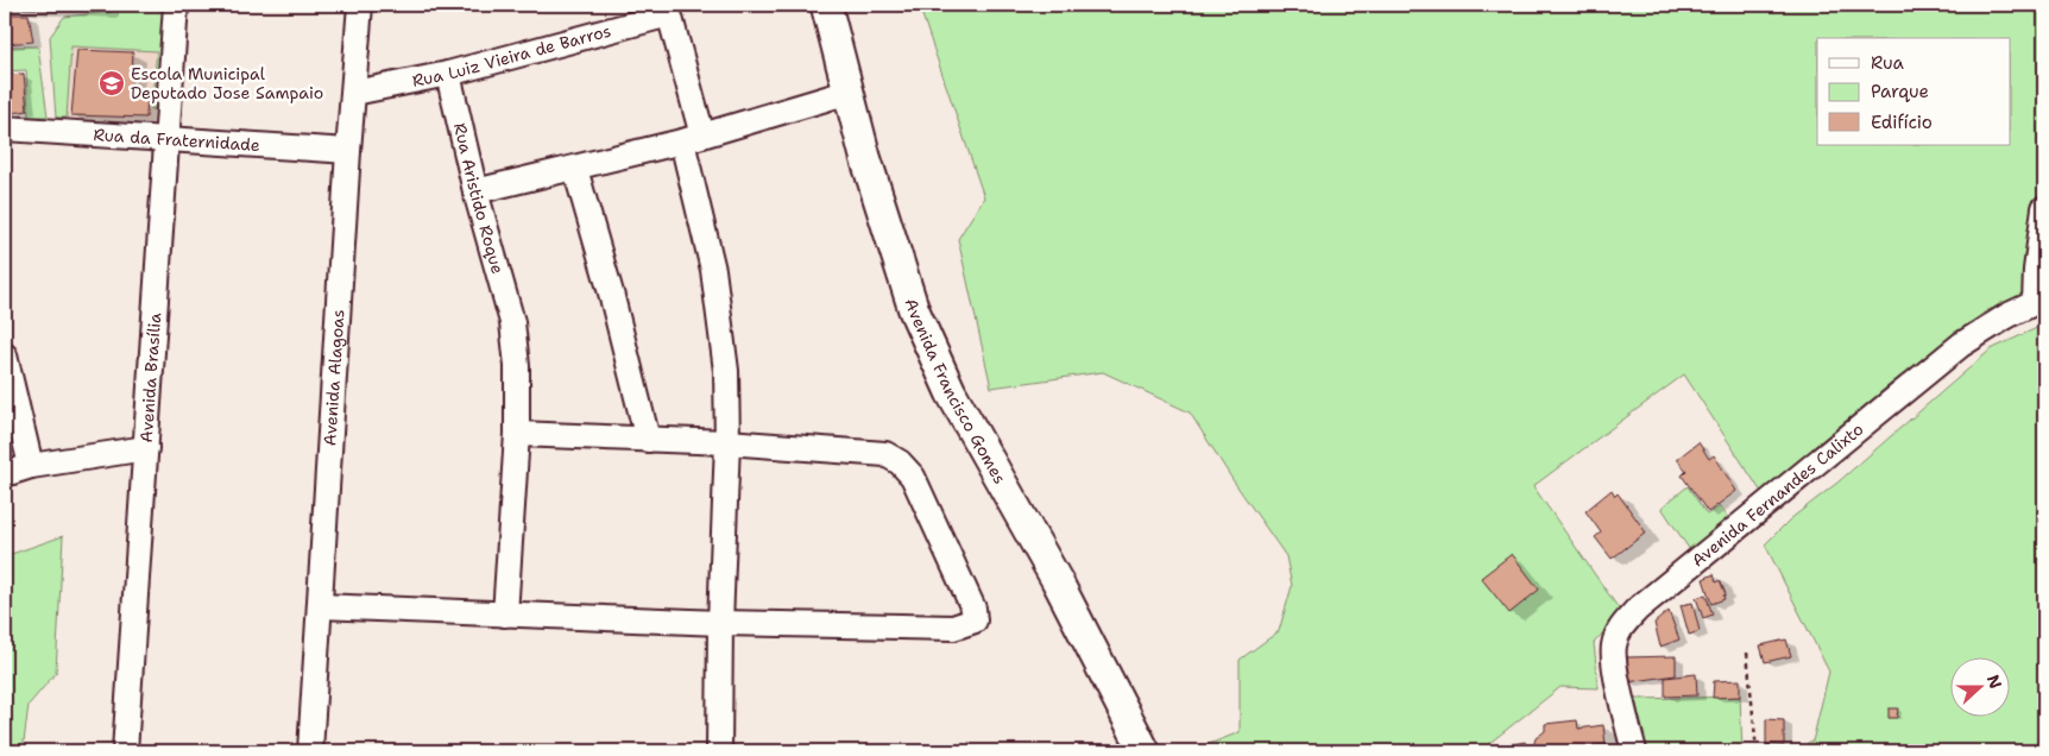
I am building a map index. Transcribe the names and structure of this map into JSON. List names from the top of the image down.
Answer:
{
  "streets": {
    "main road": ["Avenida Francisco Gomes"],
    "street": [
      "Rua Luiz Vieira de Barros",
      "Rua da Fraternidade",
      "Rua Aristido Roque",
      "Avenida Brasília",
      "Avenida Alagoas",
      "Avenida Fernandes Calixto"
    ]
  },
  "crossings": [
    ["Rua Luiz Vieira de Barros", "Rua Aristido Roque"],
    ["Rua Luiz Vieira de Barros", "Avenida Alagoas"],
    ["Rua da Fraternidade", "Avenida Brasília"],
    ["Rua da Fraternidade", "Avenida Alagoas"]
  ],
  "places": {
    "school or university": ["Escola Municipal Deputado Jose Sampaio"]
  },
  "legend": ["Rua", "Parque", "Edifício"],
  "north": "right"
}
